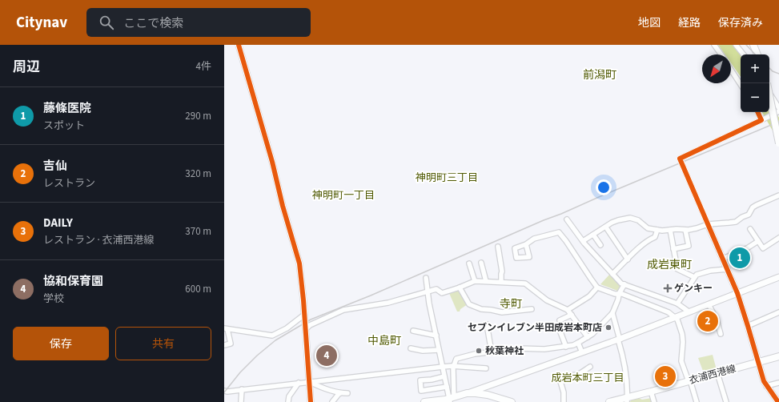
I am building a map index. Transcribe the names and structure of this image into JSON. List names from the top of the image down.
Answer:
{
  "streets": {
    "main road": ["衣浦西港線"]
  },
  "districts": [
    "前潟町",
    "神明町三丁目",
    "神明町一丁目",
    "成岩東町",
    "寺町",
    "中島町",
    "成岩本町三丁目"
  ],
  "places": {
    "health": ["ゲンキー"],
    "other": ["セブンイレブン半田成岩本町店", "秋葉神社"]
  },
  "north": "bottom left",
  "page": {
    "header": "Citynav",
    "search": "ここで検索",
    "nav": ["地図", "経路", "保存済み"],
    "heading": ["周辺", "4件"],
    "map_buttons": ["+", "−"],
    "list": [
      {
        "mark": "1",
        "name": "藤條医院",
        "note": "スポット",
        "value": "290 m"
      },
      {
        "mark": "2",
        "name": "吉仙",
        "note": "レストラン",
        "value": "320 m"
      },
      {
        "mark": "3",
        "name": "DAILY",
        "note": "レストラン · 衣浦西港線",
        "value": "370 m"
      },
      {
        "mark": "4",
        "name": "協和保育園",
        "note": "学校",
        "value": "600 m"
      }
    ],
    "pins": [
      "1",
      "2",
      "4",
      "3"
    ],
    "buttons": ["保存", "共有"]
  }
}
